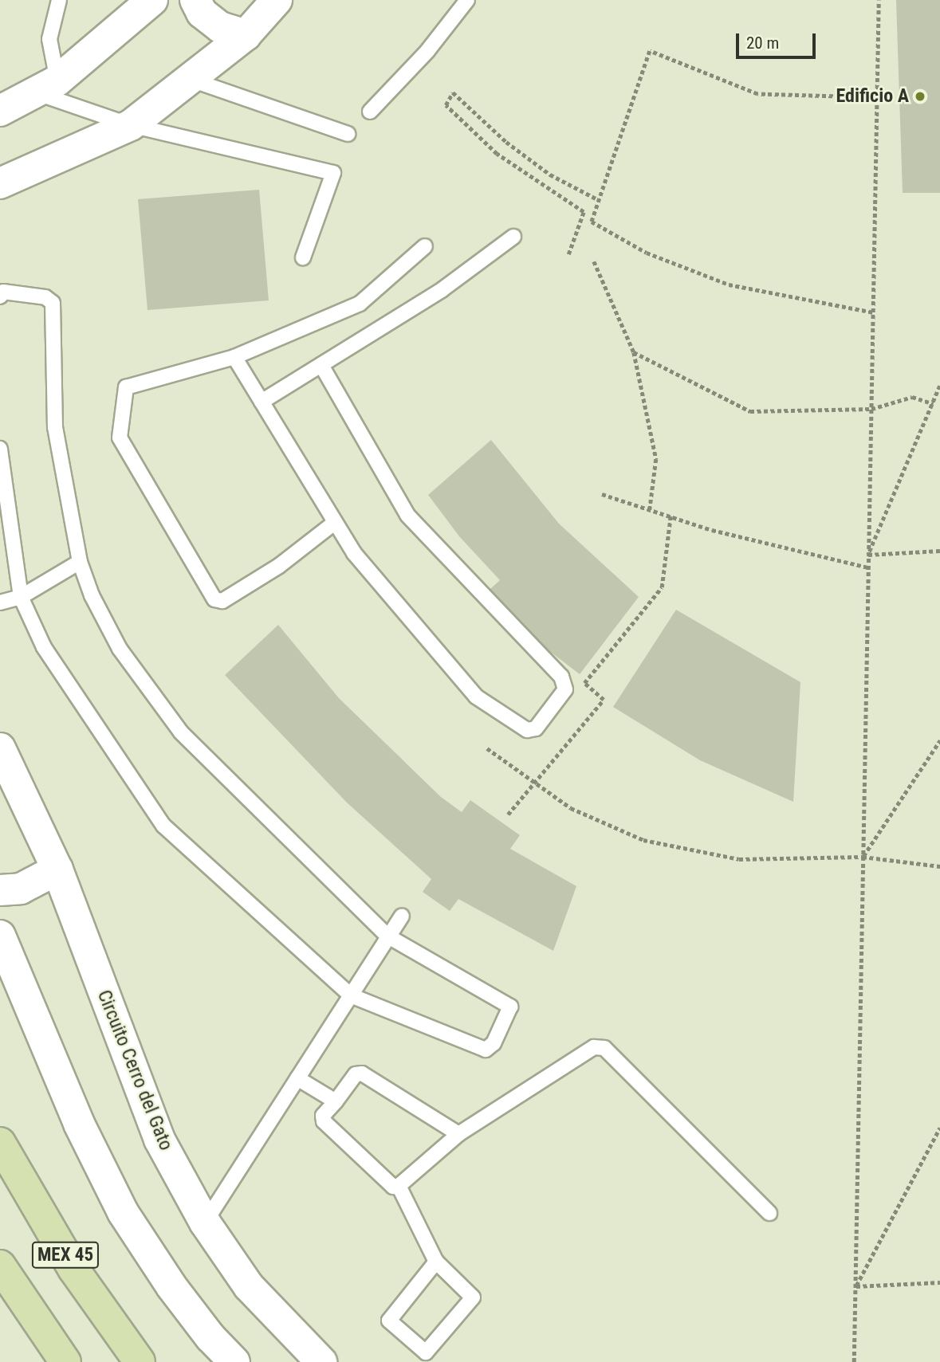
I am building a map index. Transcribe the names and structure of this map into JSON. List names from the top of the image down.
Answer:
{
  "streets": {
    "main road": ["MEX 45"],
    "street": ["Circuito Cerro del Gato"]
  },
  "places": ["Edificio A"],
  "scale_bar": "20 m"
}
